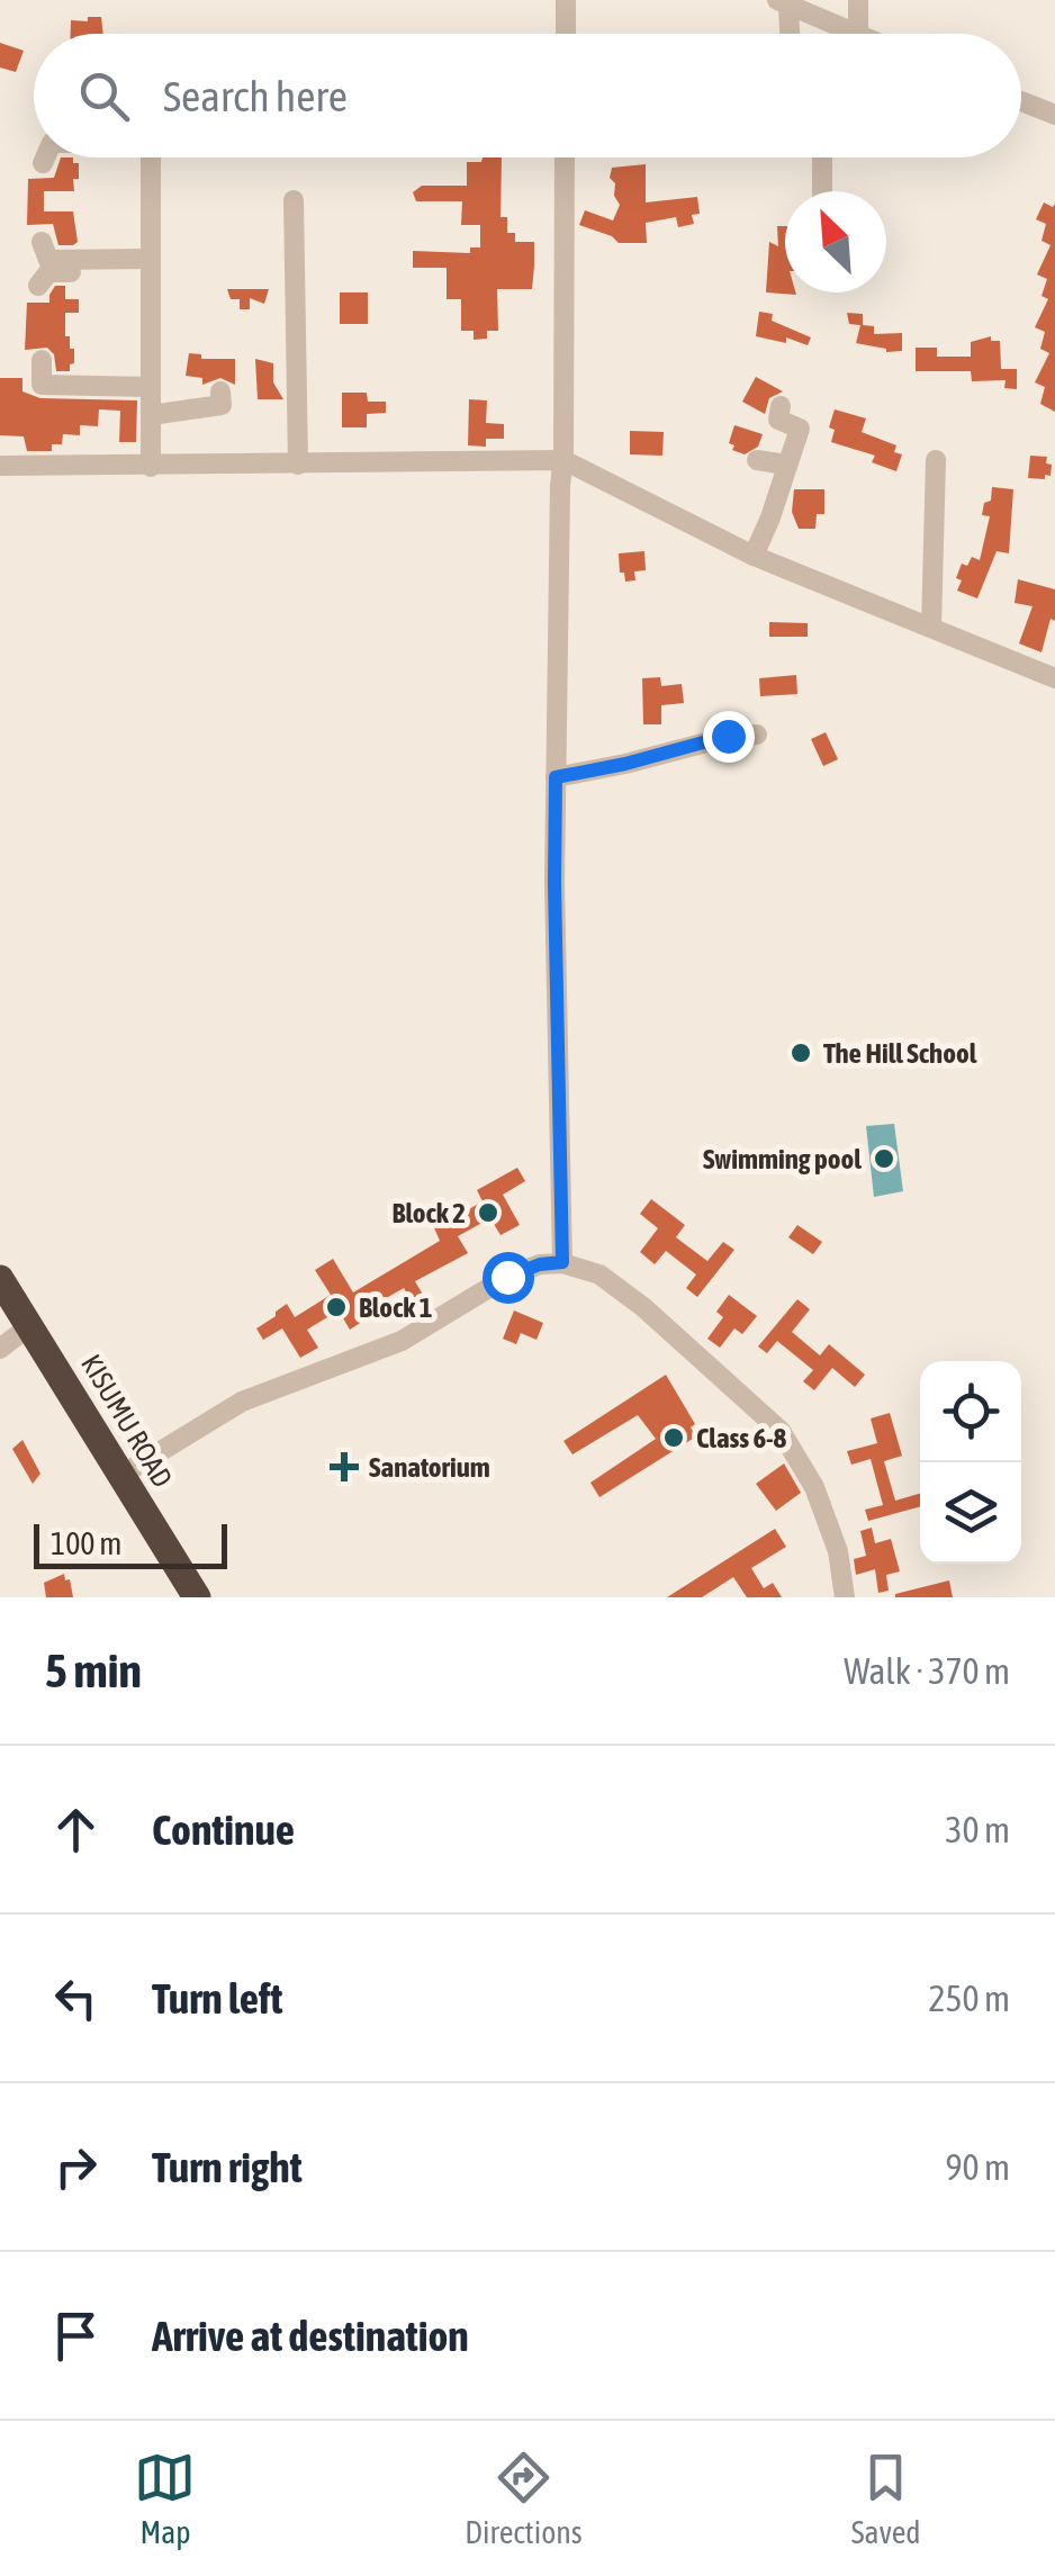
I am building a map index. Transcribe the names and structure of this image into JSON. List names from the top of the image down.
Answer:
{
  "streets": {
    "highway": ["KISUMU ROAD"]
  },
  "places": {
    "other": [
      "The Hill School",
      "Swimming pool",
      "Block 2",
      "Block 1",
      "Class 6-8"
    ],
    "health": ["Sanatorium"]
  },
  "scale_bar": "100 m",
  "north": "top left",
  "page": {
    "search": "Search here",
    "scale": "100 m",
    "heading": ["5 min", "Walk · 370 m"],
    "list": [
      ["Continue", "30 m"],
      ["Turn left", "250 m"],
      ["Turn right", "90 m"],
      "Arrive at destination"
    ],
    "nav": ["Map", "Directions", "Saved"]
  }
}
